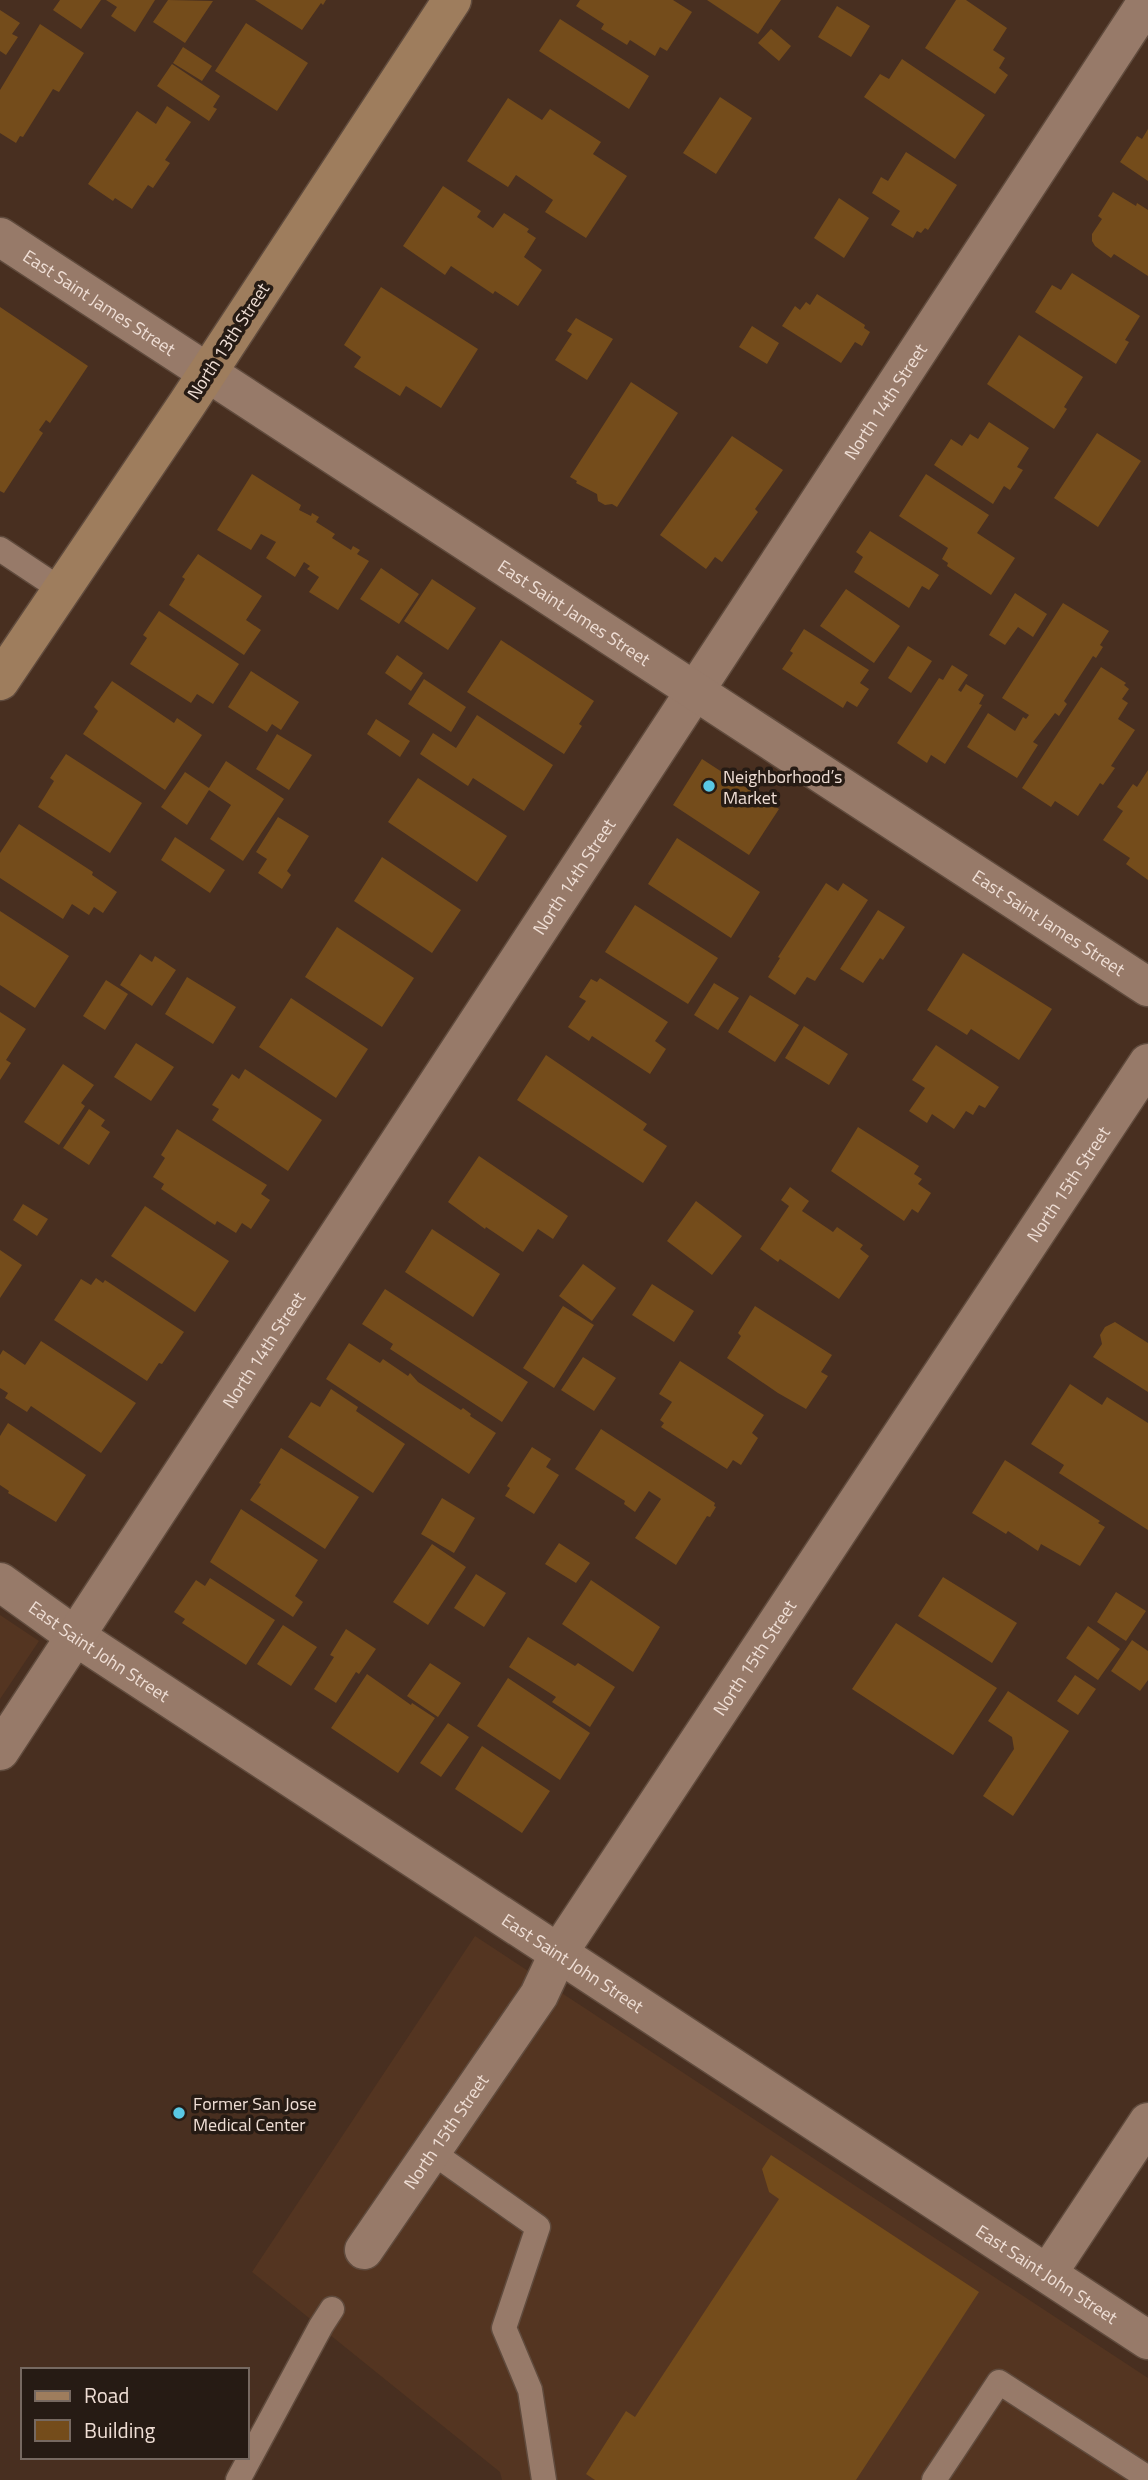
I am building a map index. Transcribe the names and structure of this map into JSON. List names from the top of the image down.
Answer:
{
  "streets": {
    "main road": ["North 13th Street"],
    "street": [
      "East Saint James Street",
      "North 14th Street",
      "North 15th Street",
      "East Saint John Street"
    ]
  },
  "crossings": [
    ["East Saint James Street", "North 13th Street"],
    ["East Saint James Street", "North 14th Street"],
    ["North 14th Street", "East Saint John Street"],
    ["North 15th Street", "East Saint John Street"]
  ],
  "places": ["Neighborhood’s Market", "Former San Jose Medical Center"],
  "legend": ["Road", "Building"]
}
